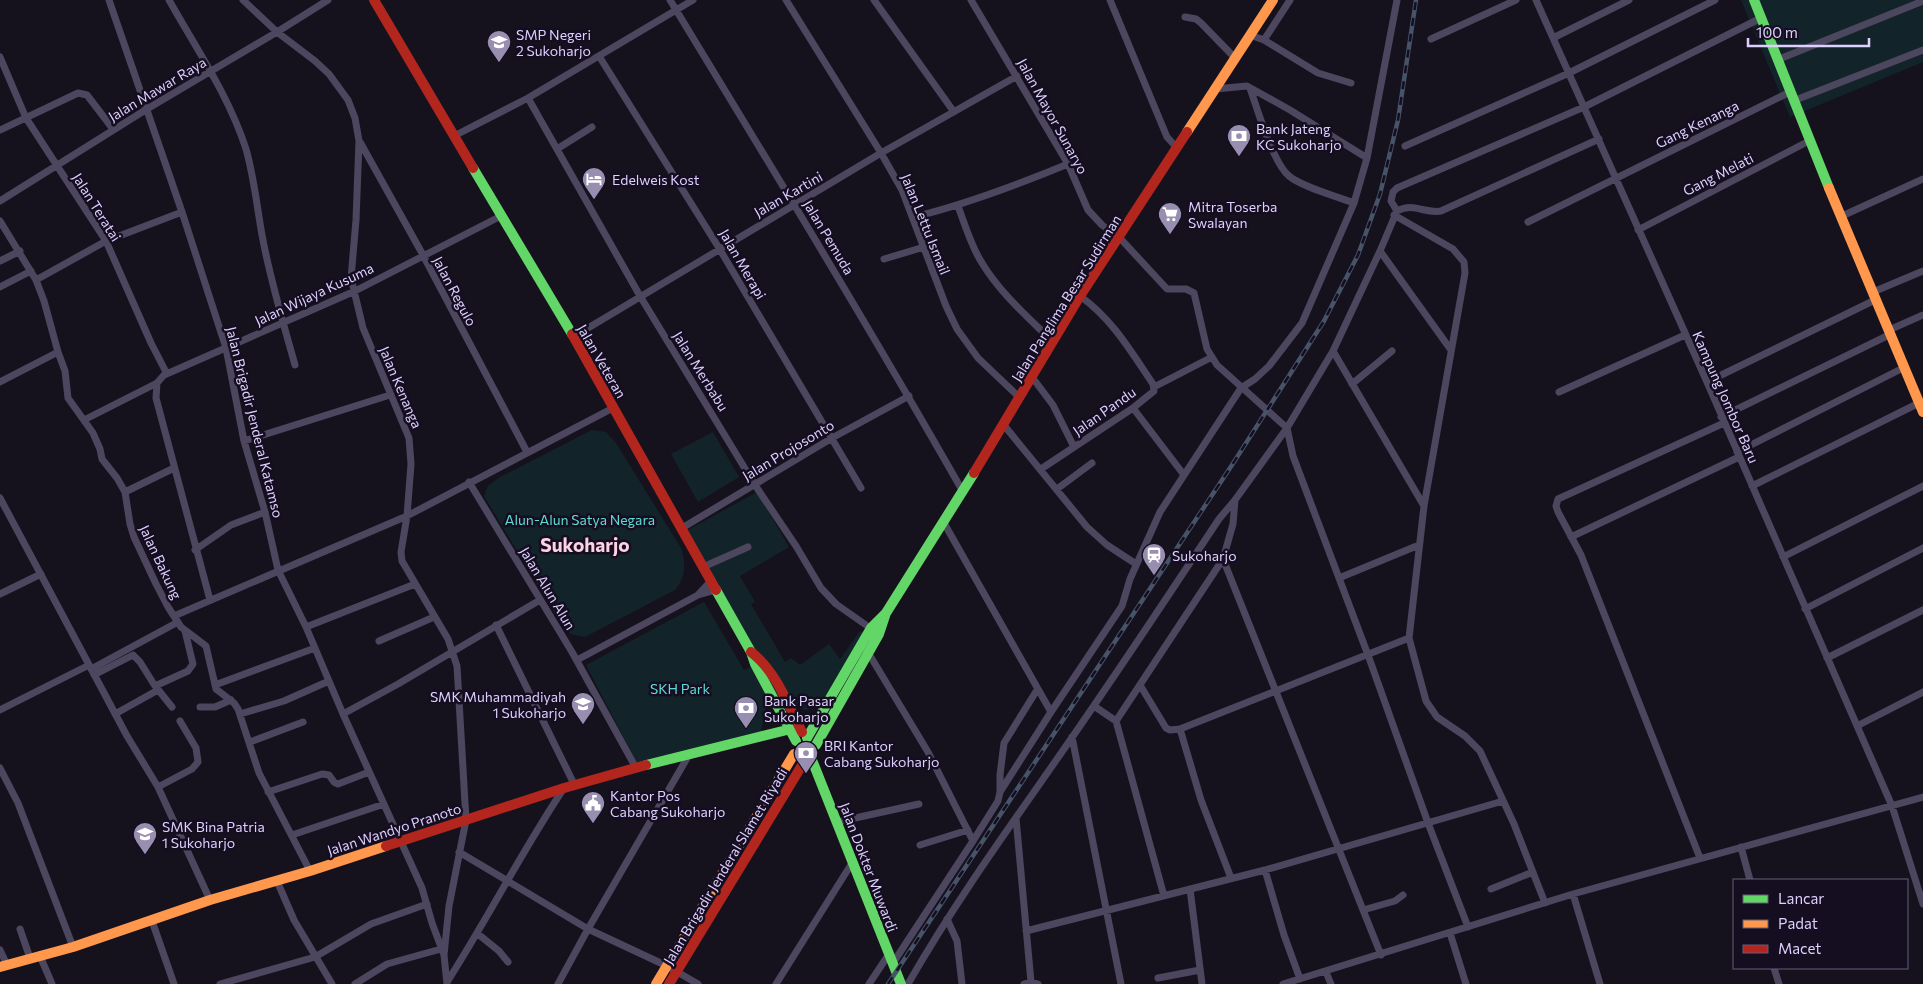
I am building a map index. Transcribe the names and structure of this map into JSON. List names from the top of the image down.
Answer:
{
  "streets": {
    "main road": [
      "Jalan Panglima Besar Sudirman",
      "Jalan Veteran",
      "Jalan Wandyo Pranoto",
      "Jalan Brigadir Jenderal Slamet Riyadi",
      "Jalan Dokter Muwardi"
    ],
    "street": [
      "Jalan Mawar Raya",
      "Jalan Mayor Sunaryo",
      "Gang Kenanga",
      "Gang Melati",
      "Jalan Kartini",
      "Jalan Teratai",
      "Jalan Lettu Ismail",
      "Jalan Pemuda",
      "Jalan Merapi",
      "Jalan Regulo",
      "Jalan Wijaya Kusuma",
      "Jalan Merbabu",
      "Jalan Kenanga",
      "Kampung Jombor Baru",
      "Jalan Pandu",
      "Jalan Brigadir Jenderal Katamso",
      "Jalan Projosonto",
      "Jalan Bakung",
      "Jalan Alun Alun"
    ]
  },
  "crossings": [
    ["Jalan Mawar Raya", "Jalan Teratai"],
    ["Jalan Mawar Raya", "Jalan Kenanga"],
    ["Jalan Mawar Raya", "Jalan Brigadir Jenderal Katamso"],
    ["Jalan Mayor Sunaryo", "Jalan Kartini"],
    ["Jalan Mayor Sunaryo", "Jalan Panglima Besar Sudirman"],
    ["Gang Kenanga", "Kampung Jombor Baru"],
    ["Gang Melati", "Kampung Jombor Baru"],
    ["Jalan Kartini", "Jalan Lettu Ismail"],
    ["Jalan Kartini", "Jalan Pemuda"],
    ["Jalan Kartini", "Jalan Merapi"],
    ["Jalan Kartini", "Jalan Veteran"],
    ["Jalan Kartini", "Jalan Merbabu"],
    ["Jalan Teratai", "Jalan Wijaya Kusuma"],
    ["Jalan Lettu Ismail", "Jalan Panglima Besar Sudirman"],
    ["Jalan Pemuda", "Jalan Panglima Besar Sudirman"],
    ["Jalan Pemuda", "Jalan Projosonto"],
    ["Jalan Merapi", "Jalan Projosonto"],
    ["Jalan Regulo", "Jalan Wijaya Kusuma"],
    ["Jalan Regulo", "Jalan Kenanga"],
    ["Jalan Wijaya Kusuma", "Jalan Veteran"],
    ["Jalan Wijaya Kusuma", "Jalan Kenanga"],
    ["Jalan Wijaya Kusuma", "Jalan Brigadir Jenderal Katamso"],
    ["Jalan Wijaya Kusuma", "Jalan Bakung"],
    ["Jalan Panglima Besar Sudirman", "Jalan Veteran"],
    ["Jalan Panglima Besar Sudirman", "Jalan Merbabu"],
    ["Jalan Panglima Besar Sudirman", "Jalan Pandu"],
    ["Jalan Panglima Besar Sudirman", "Jalan Brigadir Jenderal Slamet Riyadi"],
    ["Jalan Panglima Besar Sudirman", "Jalan Dokter Muwardi"],
    ["Jalan Veteran", "Jalan Projosonto"],
    ["Jalan Veteran", "Jalan Wandyo Pranoto"],
    ["Jalan Veteran", "Jalan Brigadir Jenderal Slamet Riyadi"],
    ["Jalan Veteran", "Jalan Dokter Muwardi"],
    ["Jalan Merbabu", "Jalan Projosonto"],
    ["Jalan Kenanga", "Jalan Brigadir Jenderal Katamso"],
    ["Jalan Kenanga", "Jalan Wandyo Pranoto"],
    ["Jalan Brigadir Jenderal Katamso", "Jalan Wandyo Pranoto"],
    ["Jalan Alun Alun", "Jalan Wandyo Pranoto"],
    ["Jalan Brigadir Jenderal Slamet Riyadi", "Jalan Dokter Muwardi"]
  ],
  "districts": ["Sukoharjo"],
  "parks": ["Alun-Alun Satya Negara", "SKH Park"],
  "places": {
    "school or university": ["SMP Negeri 2 Sukoharjo", "SMK Muhammadiyah 1 Sukoharjo", "SMK Bina Patria 1 Sukoharjo"],
    "bank": ["Bank Jateng KC Sukoharjo", "Bank Pasar Sukoharjo", "BRI Kantor Cabang Sukoharjo"],
    "hotel": ["Edelweis Kost"],
    "supermarket": ["Mitra Toserba Swalayan"],
    "station": ["Sukoharjo"],
    "public building": ["Kantor Pos Cabang Sukoharjo"]
  },
  "legend": ["Lancar", "Padat", "Macet"],
  "scale_bar": "100 m"
}
